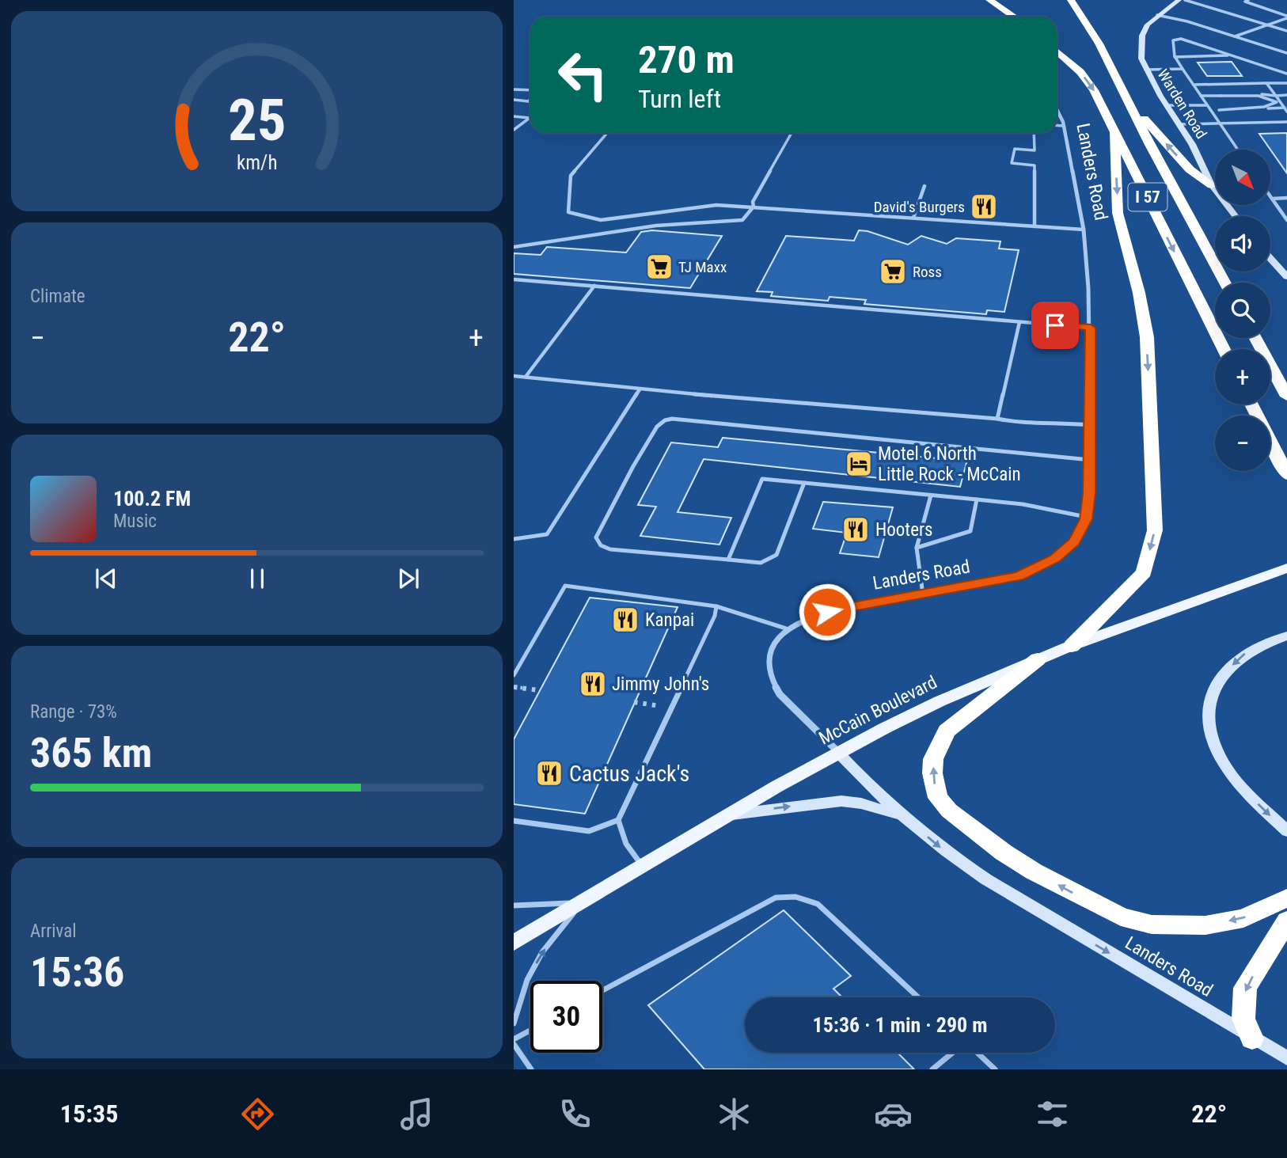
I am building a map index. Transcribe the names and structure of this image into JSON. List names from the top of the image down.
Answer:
{
  "streets": {
    "highway": ["I 57"],
    "main road": ["McCain Boulevard"],
    "street": ["Warden Road", "Landers Road"]
  },
  "crossings": [
    ["Landers Road", "McCain Boulevard"]
  ],
  "places": {
    "restaurant": [
      "David's Burgers",
      "Hooters",
      "Kanpai",
      "Jimmy John's",
      "Cactus Jack's"
    ],
    "supermarket": ["TJ Maxx", "Ross"],
    "hotel": ["Motel 6 North Little Rock - McCain"]
  },
  "north": "bottom right",
  "page": {
    "turn": ["270 m", "Turn left"],
    "map_buttons": ["+", "−"],
    "tile": [
      "Climate",
      ["Range · 73%", "365 km"],
      ["Arrival", "15:36"]
    ],
    "heat": ["−", "22°", "+"],
    "song": ["100.2 FM", "Music"],
    "limit": "30",
    "trip": "15:36 · 1 min · 290 m",
    "tabs": ["15:35", "22°"],
    "gauge": ["25", "km/h"]
  }
}
